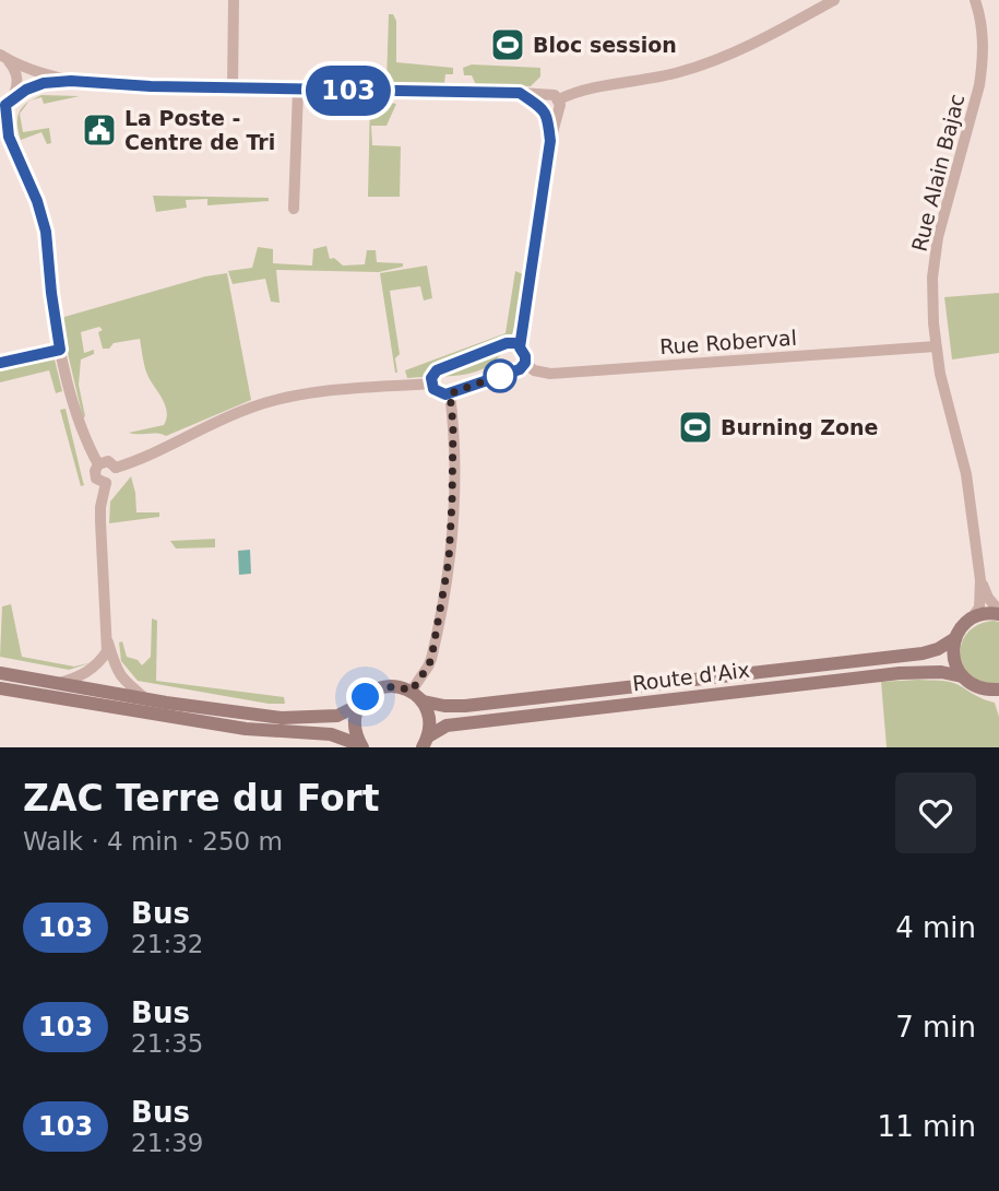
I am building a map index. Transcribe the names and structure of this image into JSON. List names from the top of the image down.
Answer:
{
  "streets": {
    "main road": ["Route d'Aix"],
    "street": ["Rue Alain Bajac", "Rue Roberval"]
  },
  "crossings": [
    ["Rue Alain Bajac", "Rue Roberval"]
  ],
  "places": {
    "sports": ["Bloc session", "Burning Zone"],
    "public building": ["La Poste - Centre de Tri"]
  },
  "lines": ["bus line 103"],
  "page": {
    "on_map": "103",
    "heading": ["ZAC Terre du Fort", "Walk · 4 min · 250 m"],
    "list": [
      {
        "mark": "103",
        "name": "Bus",
        "note": "21:32",
        "value": "4 min"
      },
      {
        "mark": "103",
        "name": "Bus",
        "note": "21:35",
        "value": "7 min"
      },
      {
        "mark": "103",
        "name": "Bus",
        "note": "21:39",
        "value": "11 min"
      }
    ]
  }
}
